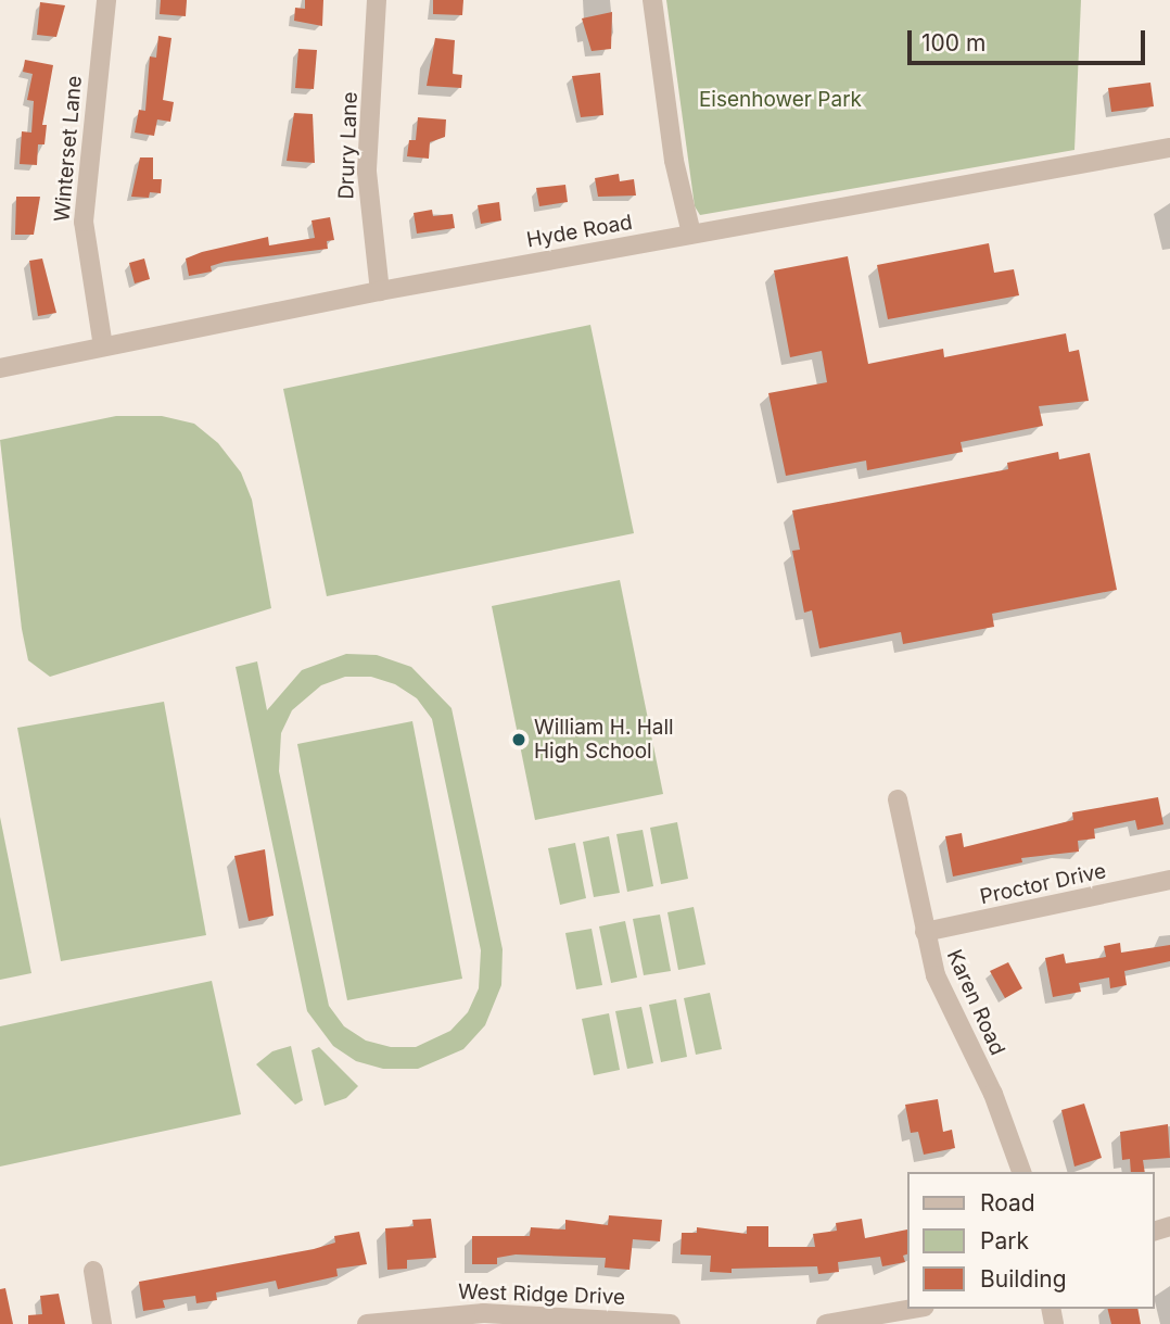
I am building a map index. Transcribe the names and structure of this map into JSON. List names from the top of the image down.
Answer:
{
  "streets": {
    "street": [
      "Drury Lane",
      "Winterset Lane",
      "Hyde Road",
      "Proctor Drive",
      "Karen Road",
      "West Ridge Drive"
    ]
  },
  "crossings": [
    ["Drury Lane", "Hyde Road"],
    ["Winterset Lane", "Hyde Road"],
    ["Proctor Drive", "Karen Road"]
  ],
  "parks": ["Eisenhower Park"],
  "places": ["William H. Hall High School"],
  "legend": ["Road", "Park", "Building"],
  "scale_bar": "100 m"
}
